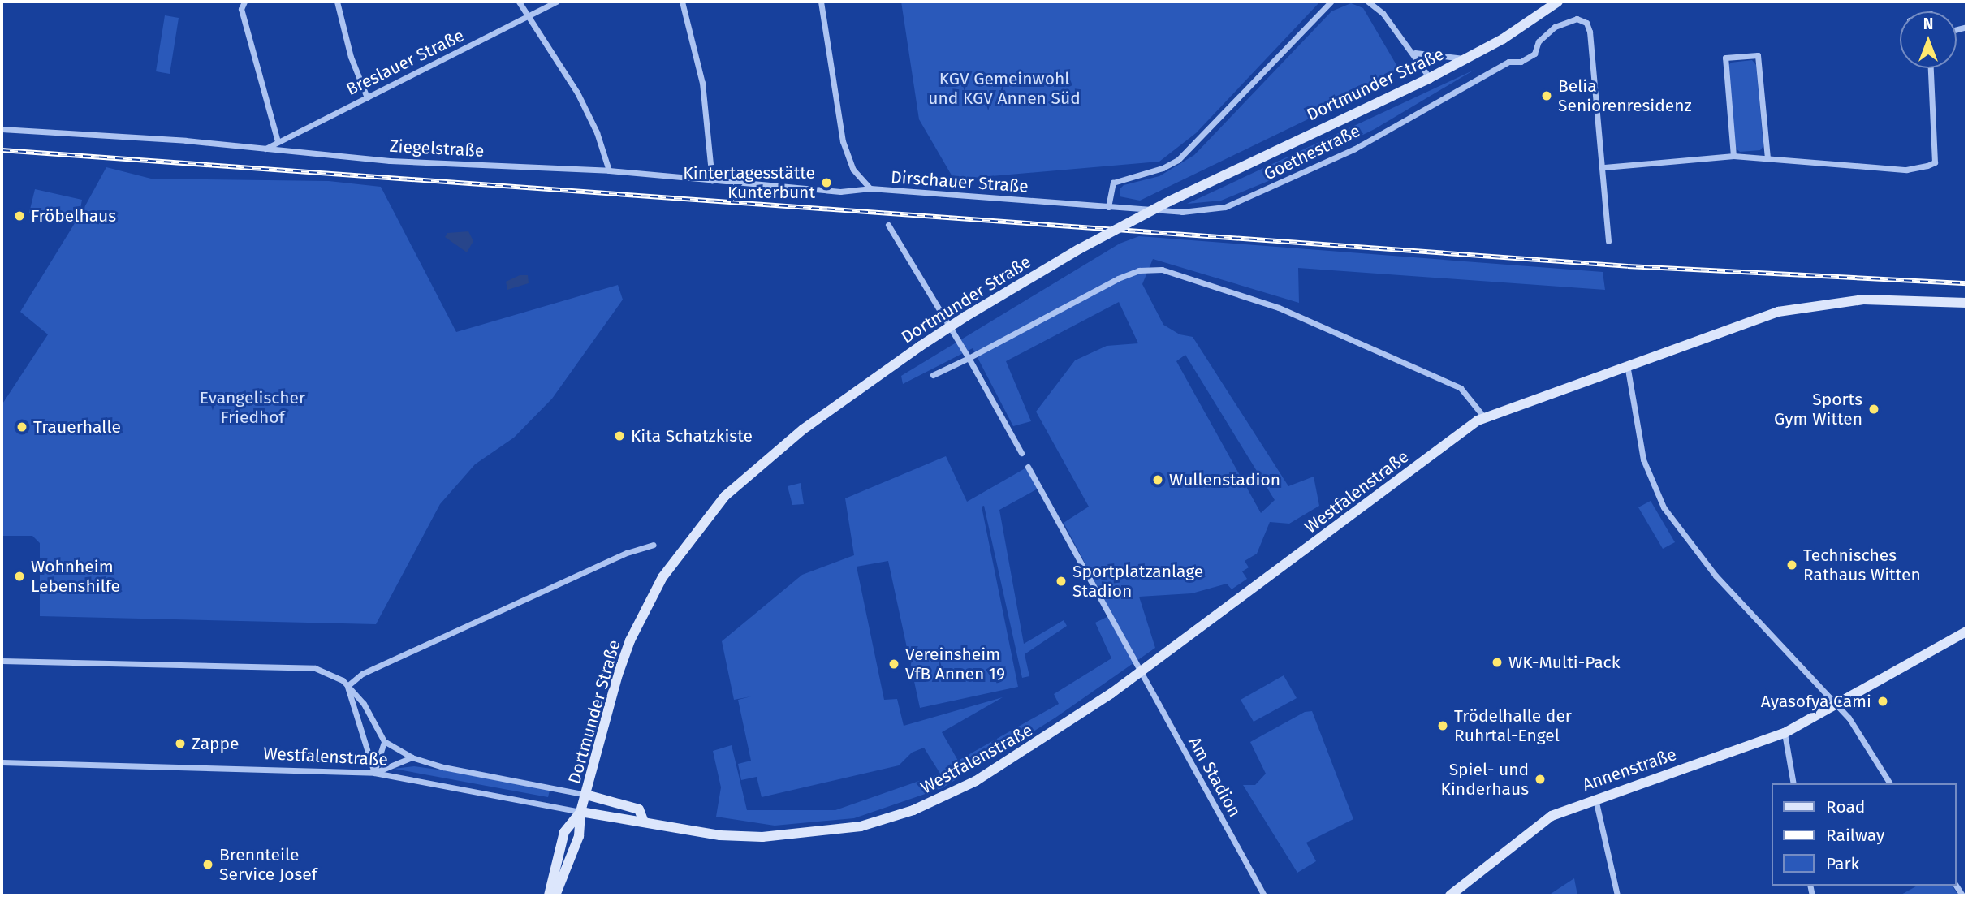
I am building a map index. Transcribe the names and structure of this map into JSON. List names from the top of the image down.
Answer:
{
  "streets": {
    "street": [
      "Breslauer Straße",
      "Dortmunder Straße",
      "Ziegelstraße",
      "Goethestraße",
      "Dirschauer Straße",
      "Westfalenstraße",
      "Annenstraße",
      "Am Stadion"
    ]
  },
  "crossings": [
    ["Breslauer Straße", "Ziegelstraße"],
    ["Dortmunder Straße", "Westfalenstraße"],
    ["Ziegelstraße", "Dirschauer Straße"],
    ["Goethestraße", "Dirschauer Straße"],
    ["Westfalenstraße", "Am Stadion"]
  ],
  "parks": ["KGV Gemeinwohl und KGV Annen Süd", "Evangelischer Friedhof"],
  "places": [
    "Belia Seniorenresidenz",
    "Kintertagesstätte Kunterbunt",
    "Fröbelhaus",
    "Sports Gym Witten",
    "Trauerhalle",
    "Kita Schatzkiste",
    "Wullenstadion",
    "Technisches Rathaus Witten",
    "Wohnheim Lebenshilfe",
    "Sportplatzanlage Stadion",
    "WK-Multi-Pack",
    "Vereinsheim VfB Annen 19",
    "Ayasofya Cami",
    "Trödelhalle der Ruhrtal-Engel",
    "Zappe",
    "Spiel- und Kinderhaus",
    "Brennteile Service Josef"
  ],
  "legend": ["Road", "Railway", "Park"],
  "north": "top"
}
